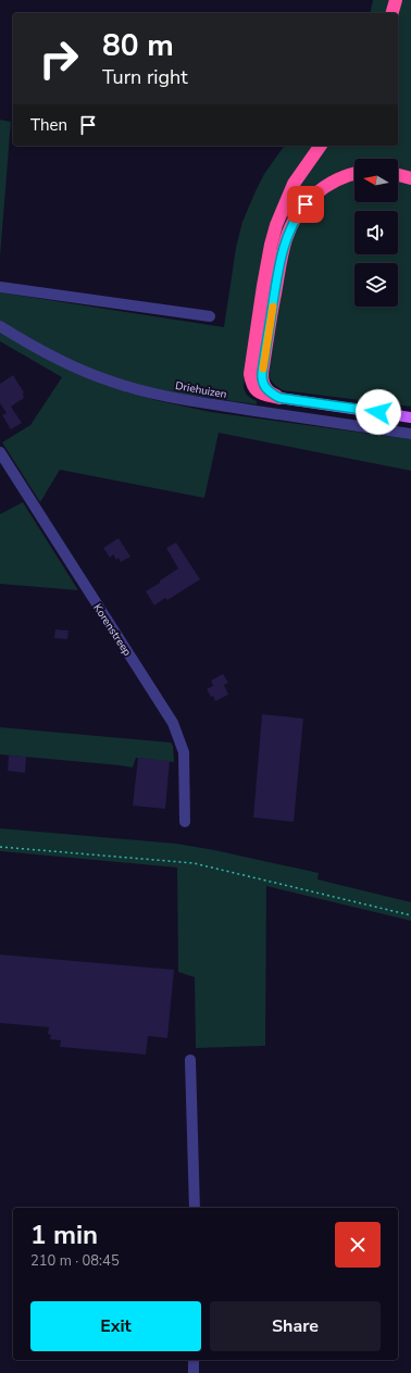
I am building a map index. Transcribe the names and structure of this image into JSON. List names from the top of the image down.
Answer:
{
  "streets": {
    "street": ["Driehuizen", "Korenstreep"]
  },
  "north": "left",
  "page": {
    "turn": ["80 m", "Turn right"],
    "then": "Then",
    "heading": ["1 min", "210 m · 08:45"],
    "buttons": ["Exit", "Share"]
  }
}
